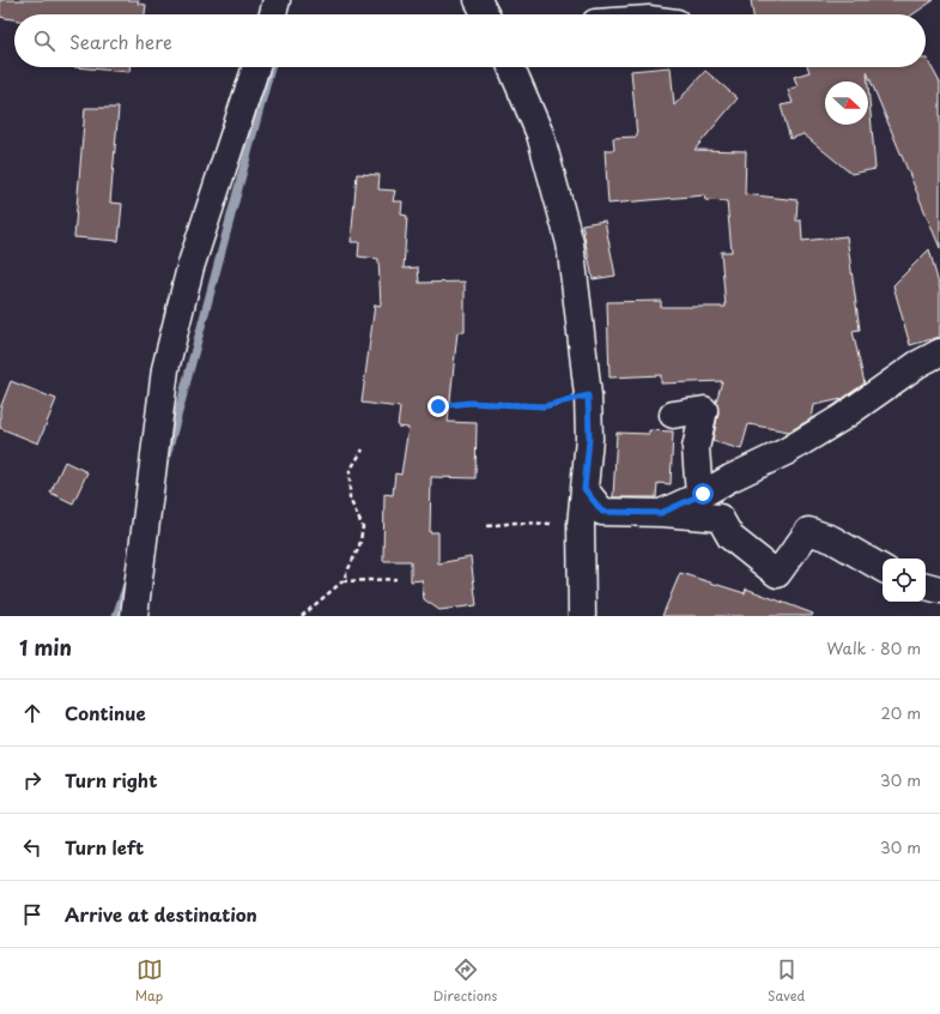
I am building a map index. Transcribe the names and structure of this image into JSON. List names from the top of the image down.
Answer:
{
  "north": "right",
  "page": {
    "search": "Search here",
    "heading": ["1 min", "Walk · 80 m"],
    "list": [
      ["Continue", "20 m"],
      ["Turn right", "30 m"],
      ["Turn left", "30 m"],
      "Arrive at destination"
    ],
    "nav": ["Map", "Directions", "Saved"]
  }
}
